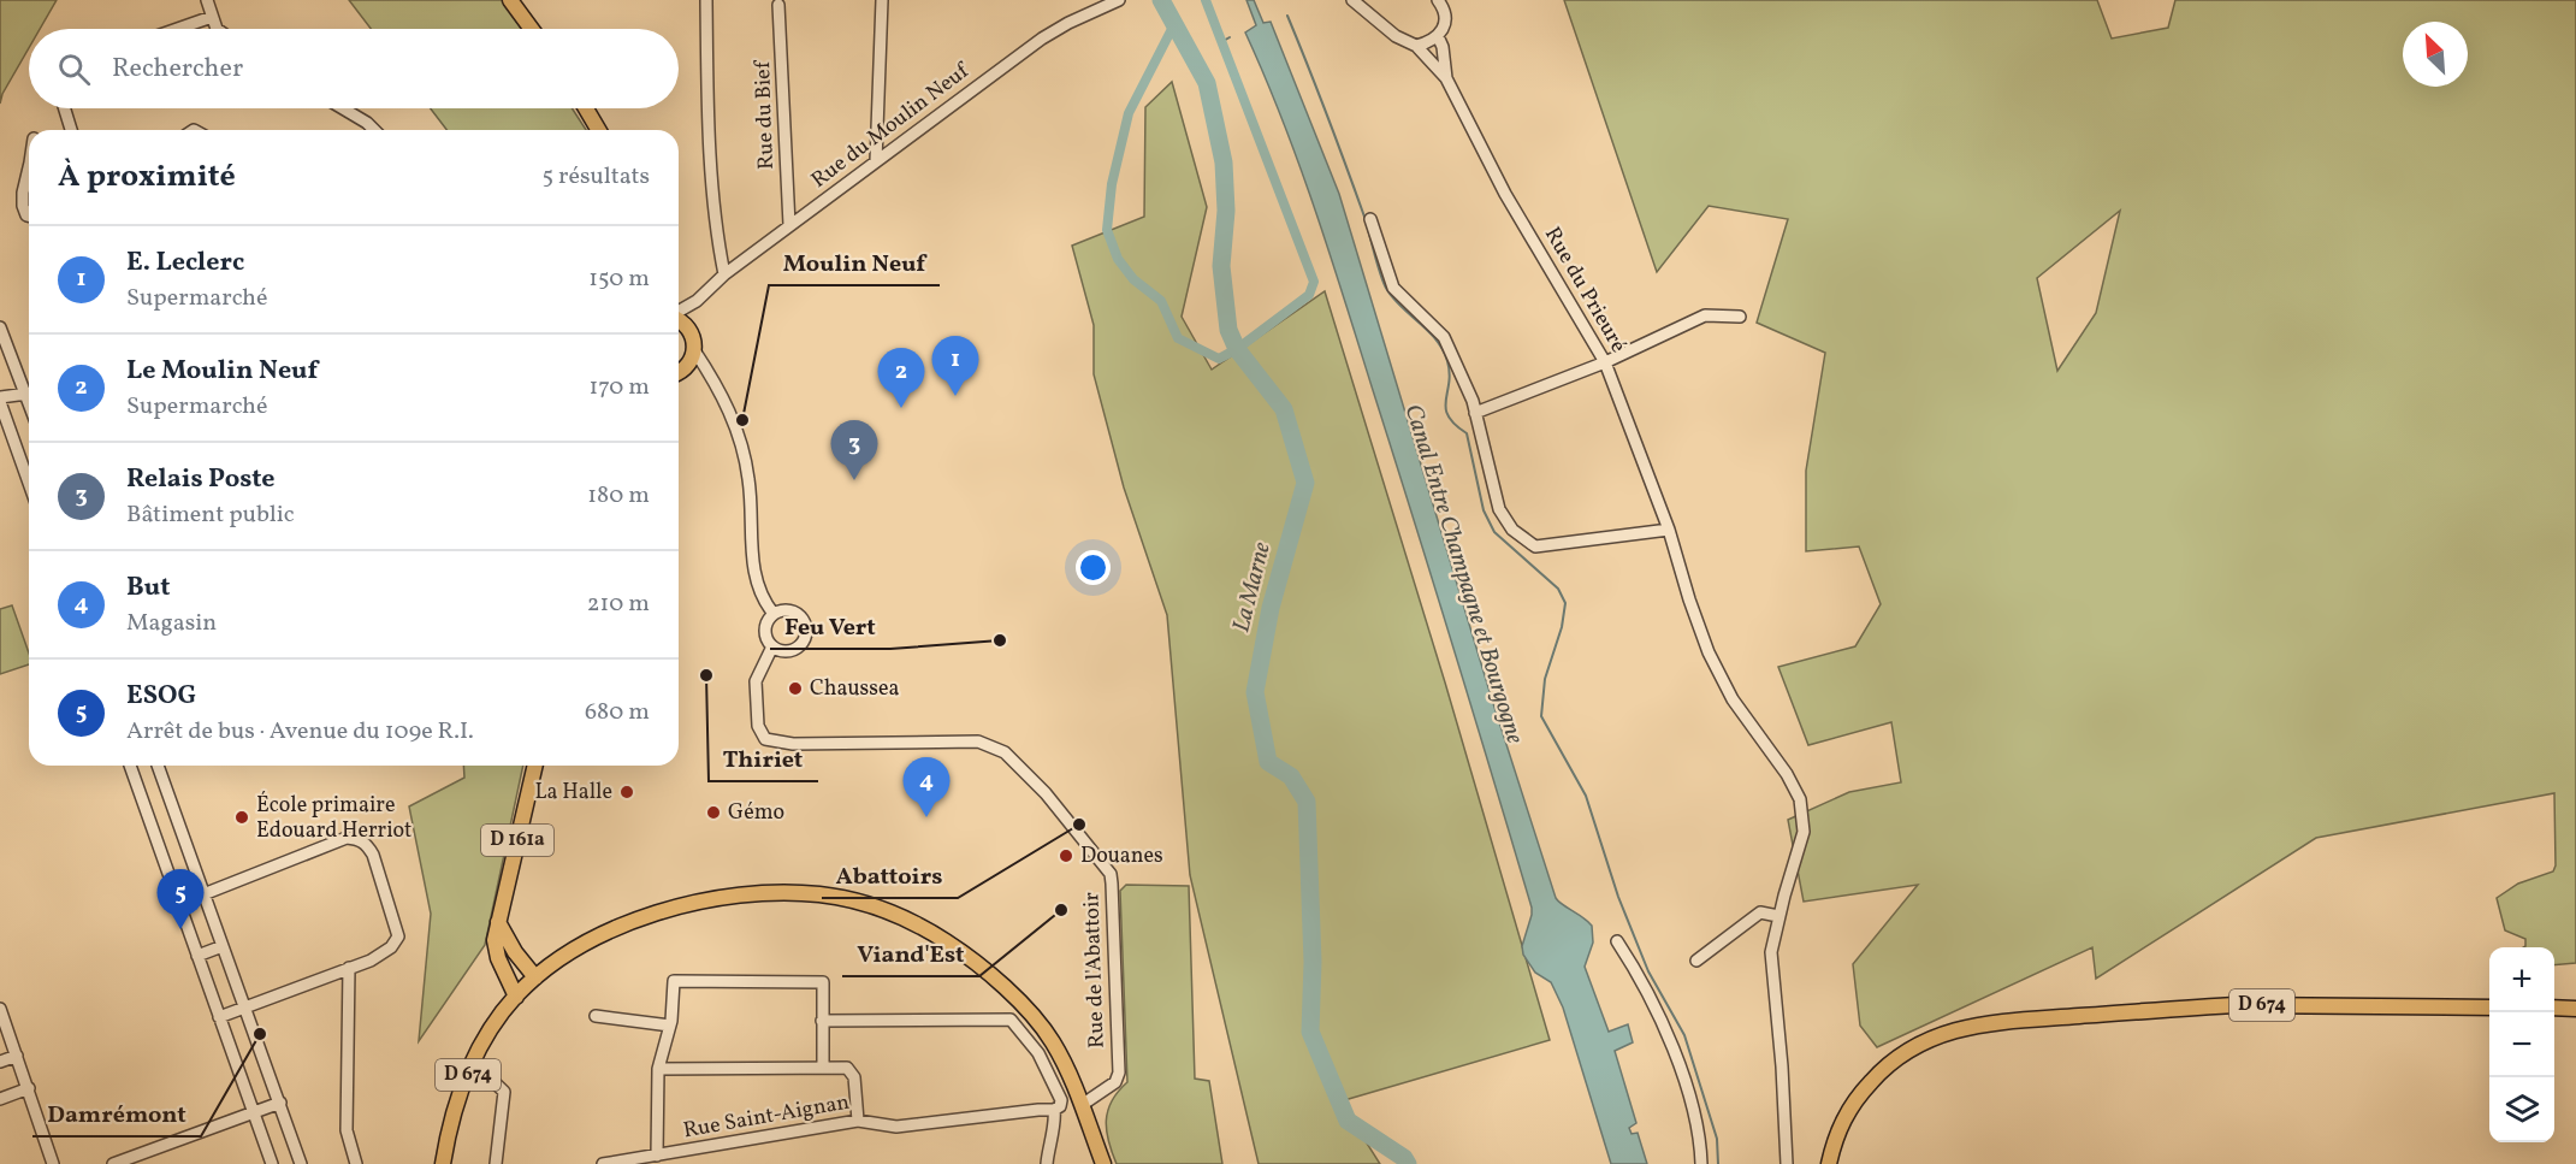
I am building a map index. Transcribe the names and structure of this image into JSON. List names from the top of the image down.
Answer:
{
  "streets": {
    "main road": ["D 161a", "D 674"],
    "street": [
      "Rue du Bief",
      "Rue du Moulin Neuf",
      "Rue du Prieuré",
      "Rue de l'Abattoir",
      "Rue Saint-Aignan"
    ]
  },
  "crossings": [
    ["Rue du Bief", "Rue du Moulin Neuf"],
    ["D 161a", "D 674"],
    ["Rue de l'Abattoir", "D 674"]
  ],
  "water": ["Canal Entre Champagne et Bourgogne", "La Marne"],
  "places": [
    "Moulin Neuf",
    "Feu Vert",
    "Thiriet",
    "Chaussea",
    "La Halle",
    "Gémo",
    "École primaire Edouard Herriot",
    "Abattoirs",
    "Douanes",
    "Viand'Est",
    "Damrémont"
  ],
  "north": "top left",
  "page": {
    "search": "Rechercher",
    "heading": ["À proximité", "5 résultats"],
    "list": [
      {
        "mark": "1",
        "name": "E. Leclerc",
        "note": "Supermarché",
        "value": "150 m"
      },
      {
        "mark": "2",
        "name": "Le Moulin Neuf",
        "note": "Supermarché",
        "value": "170 m"
      },
      {
        "mark": "3",
        "name": "Relais Poste",
        "note": "Bâtiment public",
        "value": "180 m"
      },
      {
        "mark": "4",
        "name": "But",
        "note": "Magasin",
        "value": "210 m"
      },
      {
        "mark": "5",
        "name": "ESOG",
        "note": "Arrêt de bus · Avenue du 109e R.I.",
        "value": "680 m"
      }
    ],
    "pins": [
      "1",
      "2",
      "3",
      "4",
      "5"
    ],
    "map_buttons": ["+", "−"]
  }
}
